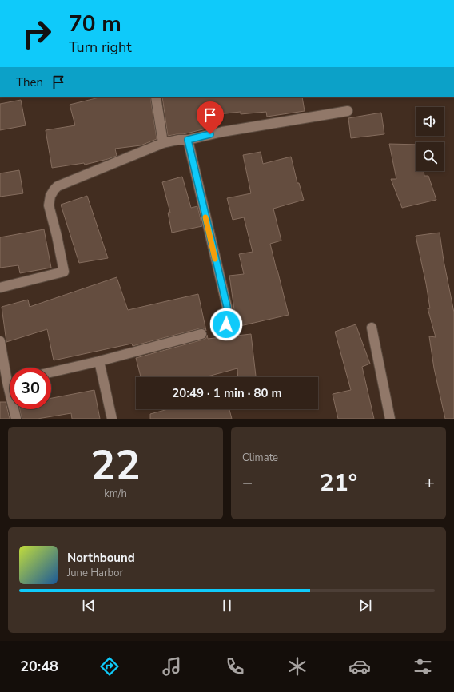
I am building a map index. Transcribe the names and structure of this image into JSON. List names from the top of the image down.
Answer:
{
  "page": {
    "turn": ["70 m", "Turn right"],
    "then": "Then",
    "limit": "30",
    "trip": "20:49 · 1 min · 80 m",
    "tile": [
      ["22", "km/h"],
      "Climate"
    ],
    "heat": ["−", "21°", "+"],
    "song": ["Northbound", "June Harbor"],
    "tabs": "20:48"
  }
}
